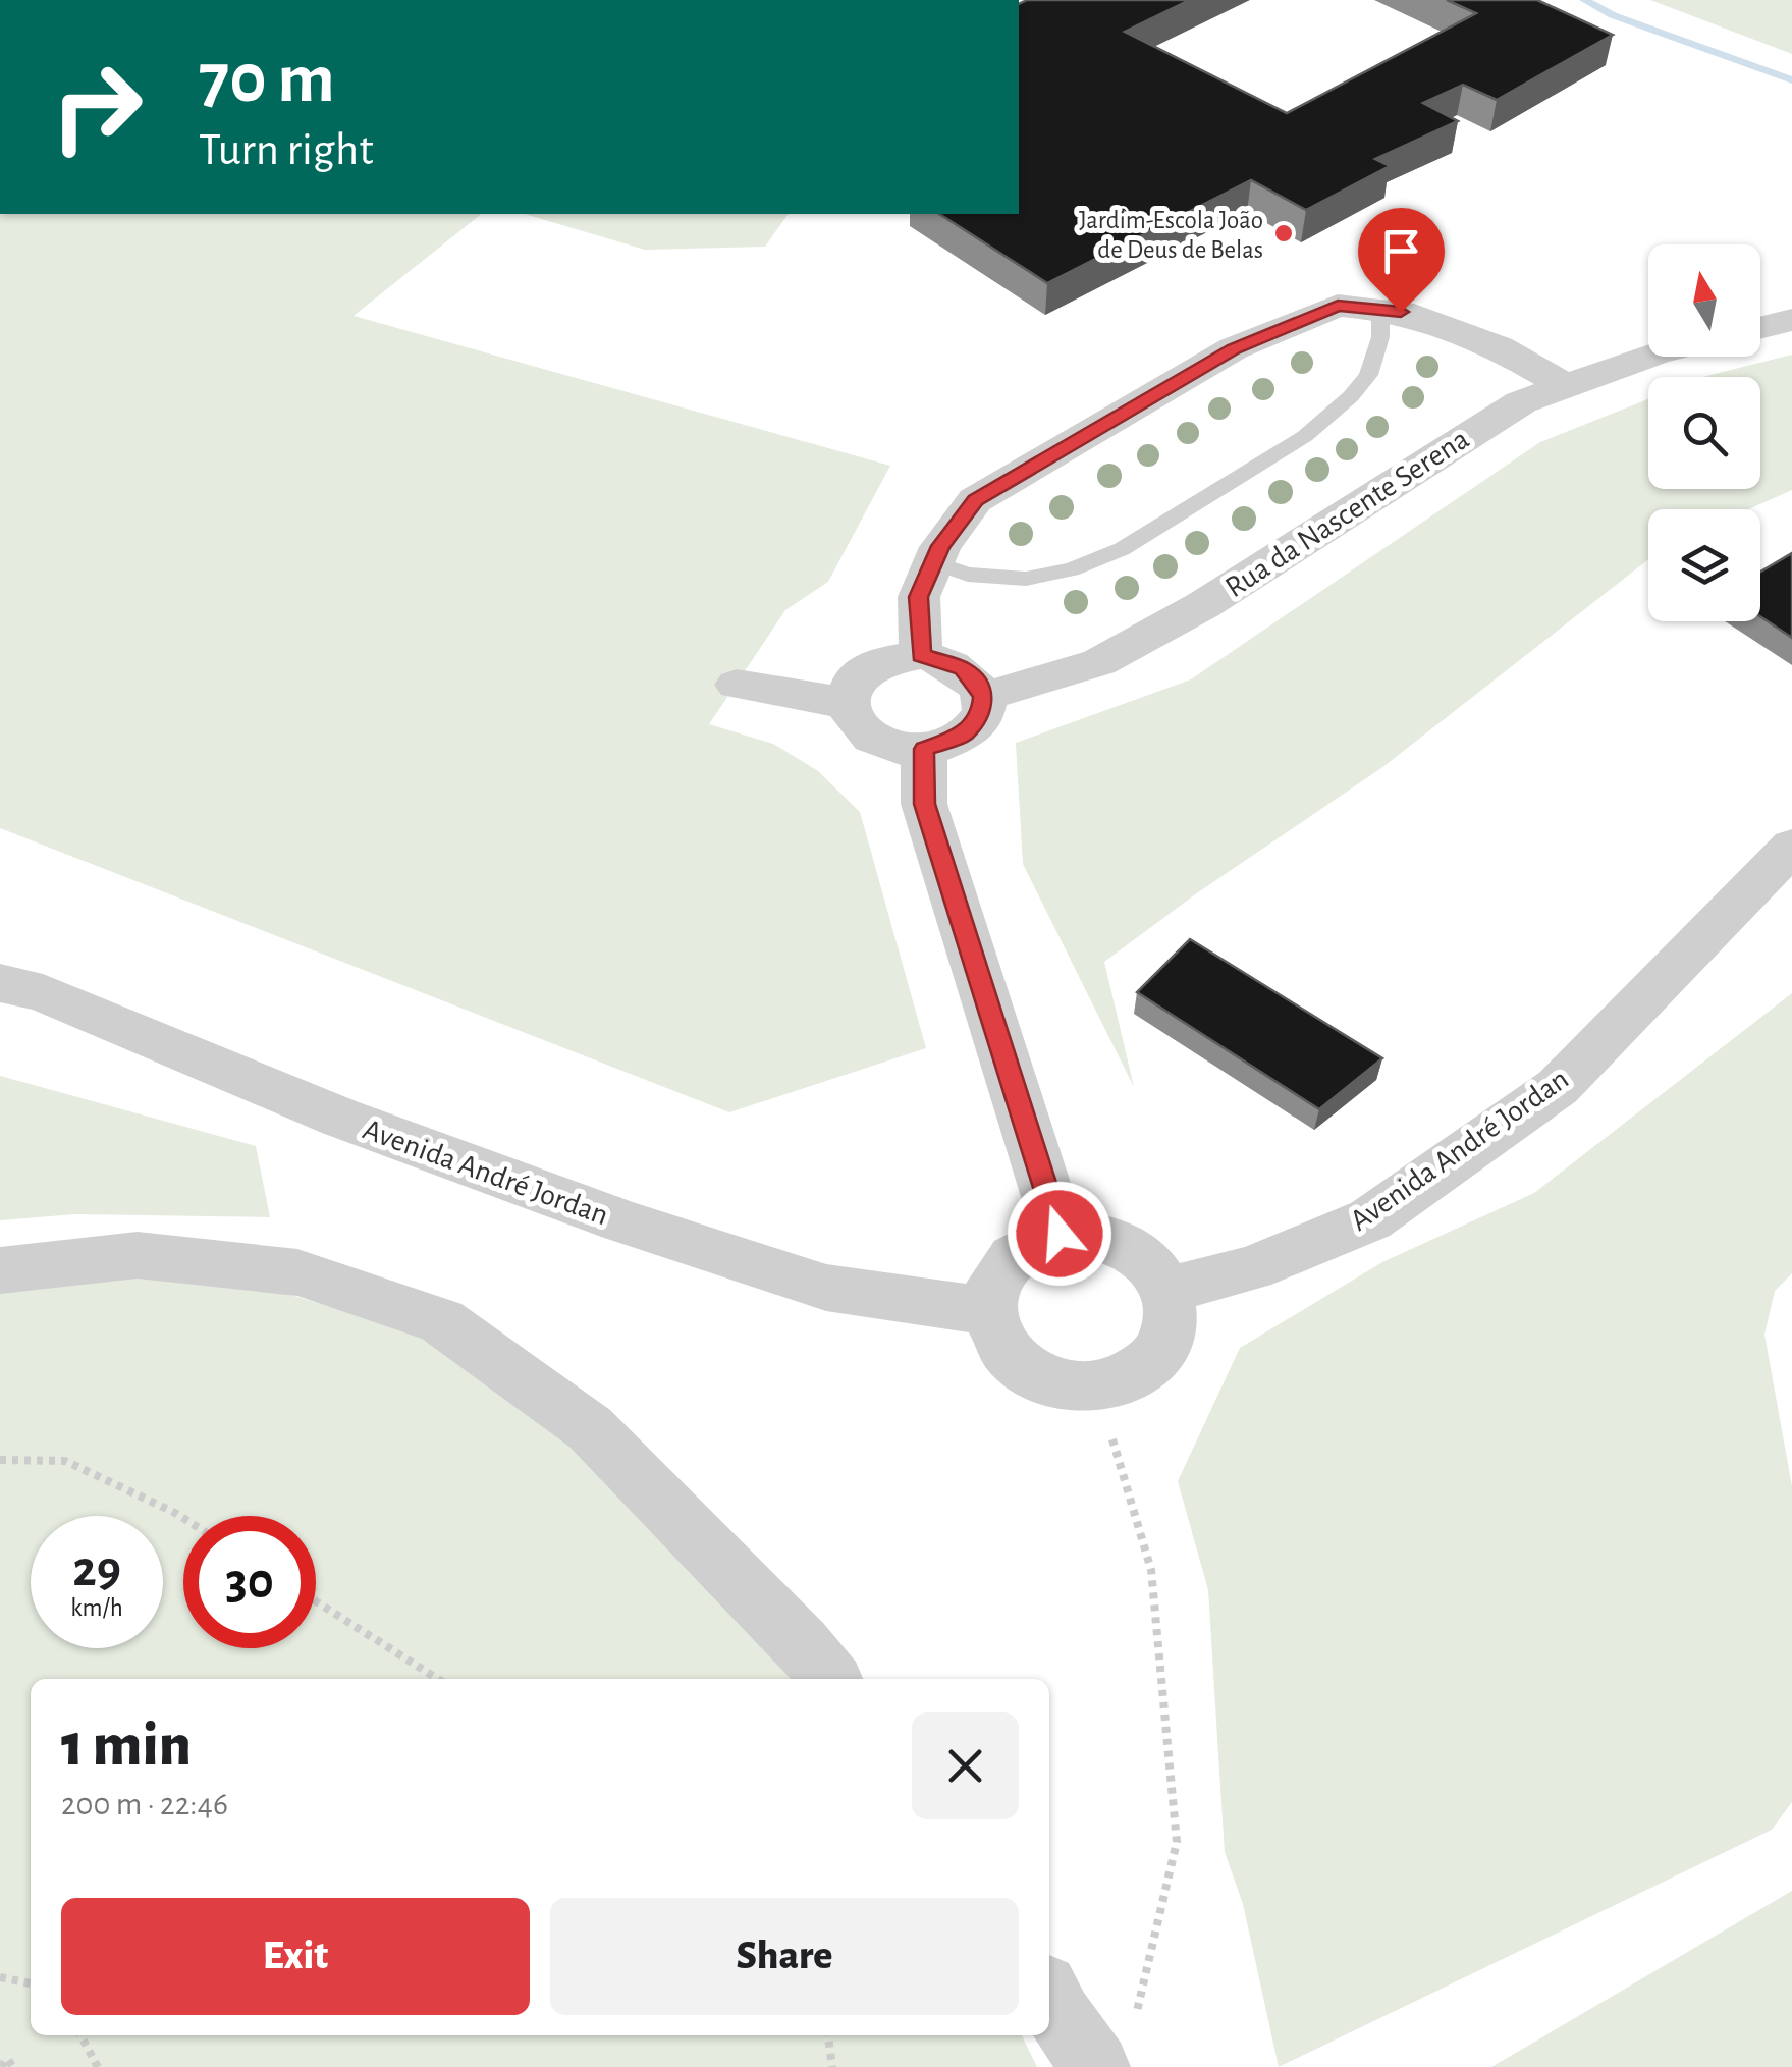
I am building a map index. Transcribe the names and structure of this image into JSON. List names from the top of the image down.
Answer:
{
  "streets": {
    "street": ["Rua da Nascente Serena", "Avenida André Jordan"]
  },
  "places": ["Jardim-Escola João de Deus de Belas"],
  "north": "top",
  "page": {
    "turn": ["70 m", "Turn right"],
    "speed": "29 km/h",
    "limit": "30",
    "heading": ["1 min", "200 m · 22:46"],
    "buttons": ["Exit", "Share"]
  }
}
